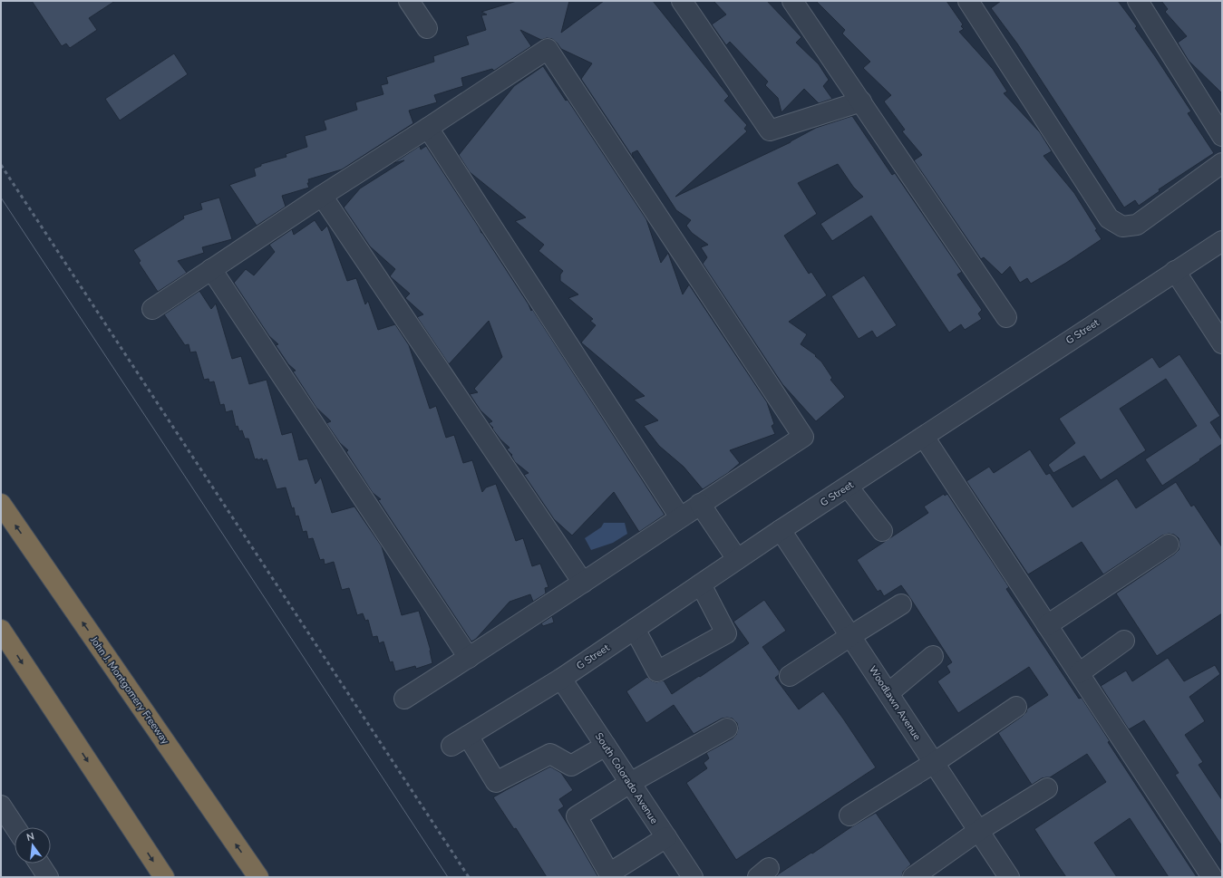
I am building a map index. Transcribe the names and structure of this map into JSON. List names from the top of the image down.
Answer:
{
  "streets": {
    "highway": ["John J. Montgomery Freeway"],
    "street": ["G Street", "Woodlawn Avenue", "South Colorado Avenue"]
  },
  "crossings": [
    ["G Street", "Woodlawn Avenue"],
    ["G Street", "South Colorado Avenue"]
  ],
  "north": "top"
}
